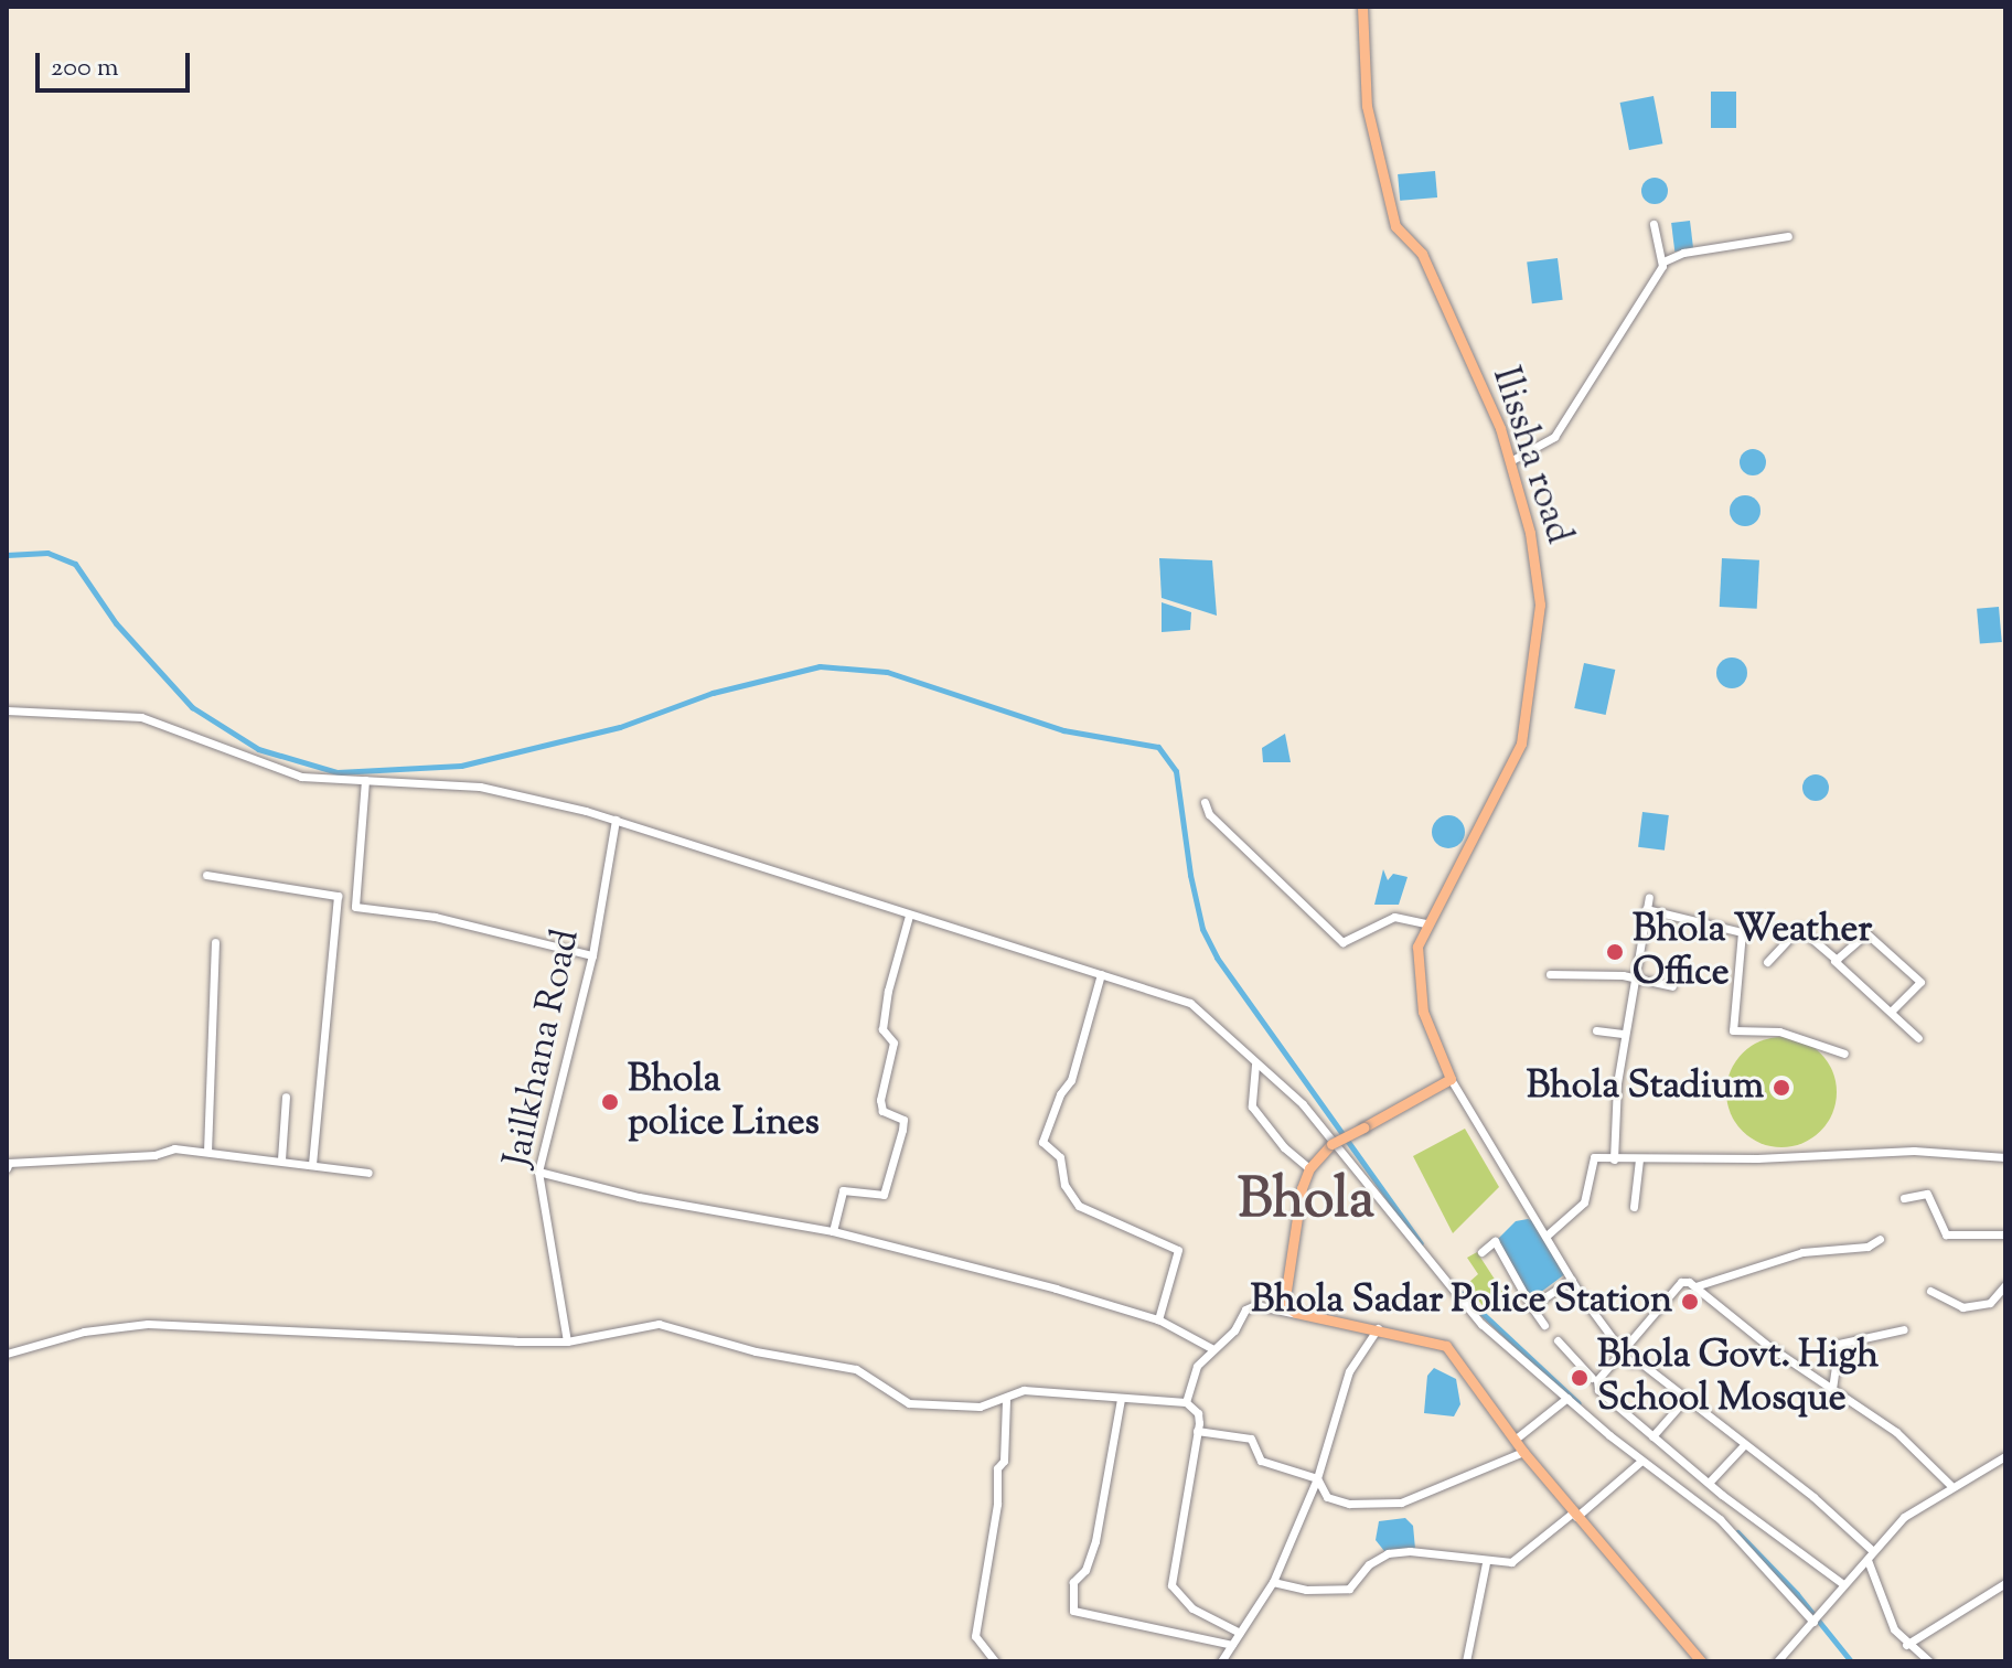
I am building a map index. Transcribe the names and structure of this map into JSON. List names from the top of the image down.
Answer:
{
  "streets": {
    "main road": ["Ilissha road"],
    "street": ["Jailkhana Road"]
  },
  "districts": ["Bhola"],
  "places": [
    "Bhola Weather Office",
    "Bhola Stadium",
    "Bhola police Lines",
    "Bhola Sadar Police Station",
    "Bhola Govt. High School Mosque"
  ],
  "scale_bar": "200 m"
}
